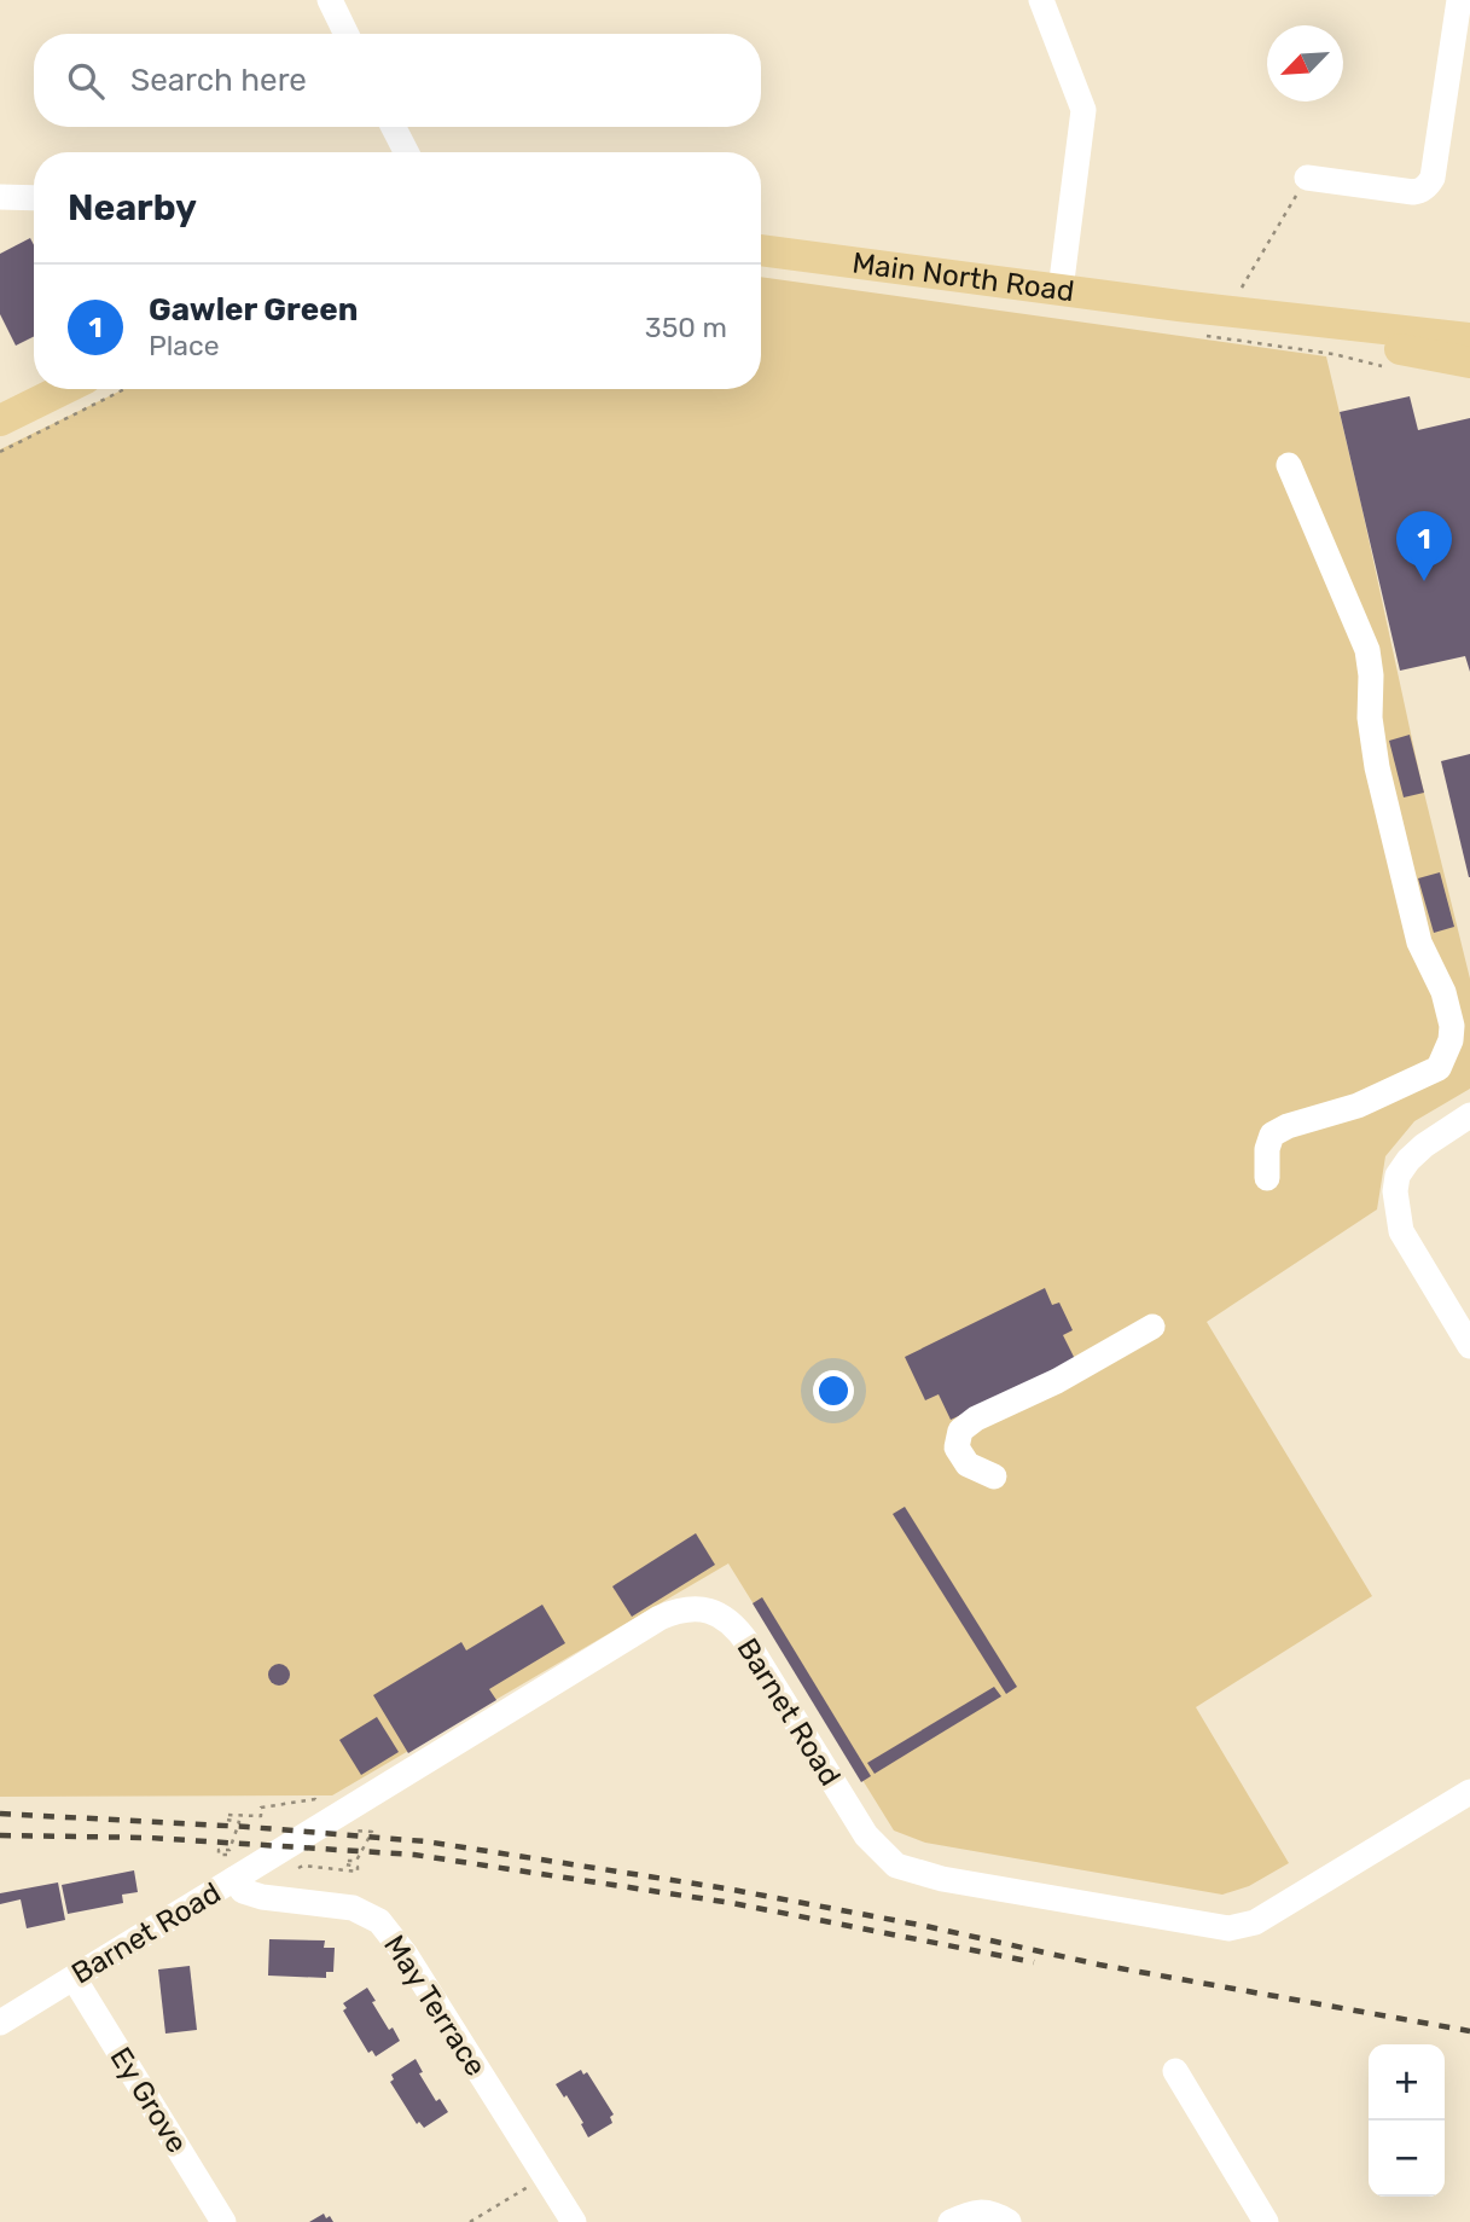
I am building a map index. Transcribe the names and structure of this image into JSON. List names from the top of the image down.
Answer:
{
  "streets": {
    "main road": ["Main North Road"],
    "street": ["Barnet Road", "May Terrace", "Ey Grove"]
  },
  "crossings": [
    ["Barnet Road", "May Terrace"],
    ["Barnet Road", "Ey Grove"]
  ],
  "north": "bottom left",
  "page": {
    "search": "Search here",
    "heading": "Nearby",
    "list": [
      {
        "mark": "1",
        "name": "Gawler Green",
        "note": "Place",
        "value": "350 m"
      }
    ],
    "pins": "1",
    "map_buttons": ["+", "−"]
  }
}
